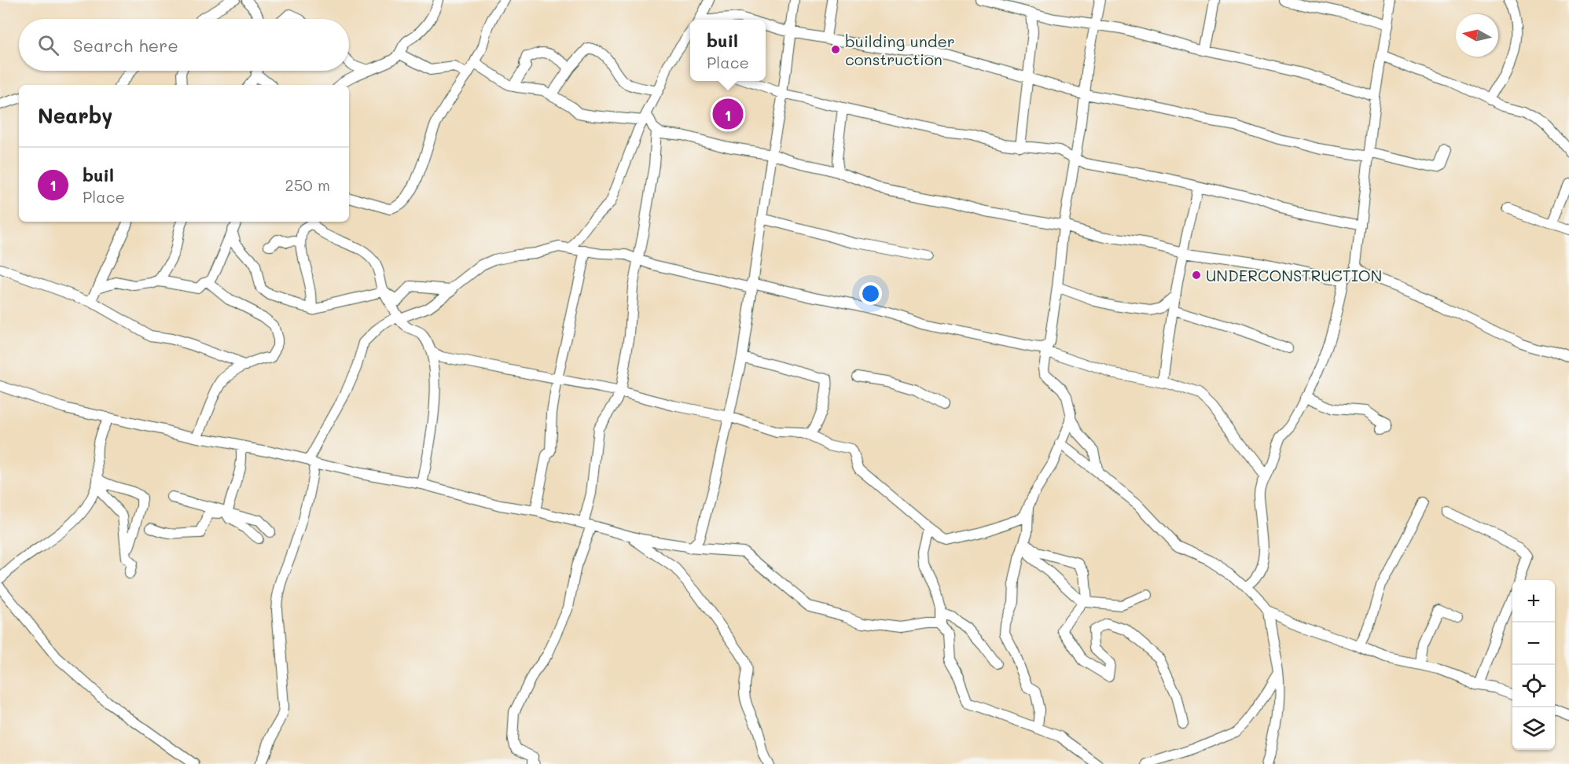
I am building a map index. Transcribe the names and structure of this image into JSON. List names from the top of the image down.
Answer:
{
  "places": ["building under construction", "UNDERCONSTRUCTION"],
  "north": "left",
  "page": {
    "search": "Search here",
    "popup": ["buil", "Place"],
    "heading": "Nearby",
    "pins": "1",
    "list": [
      {
        "mark": "1",
        "name": "buil",
        "note": "Place",
        "value": "250 m"
      }
    ],
    "map_buttons": ["+", "−"]
  }
}
